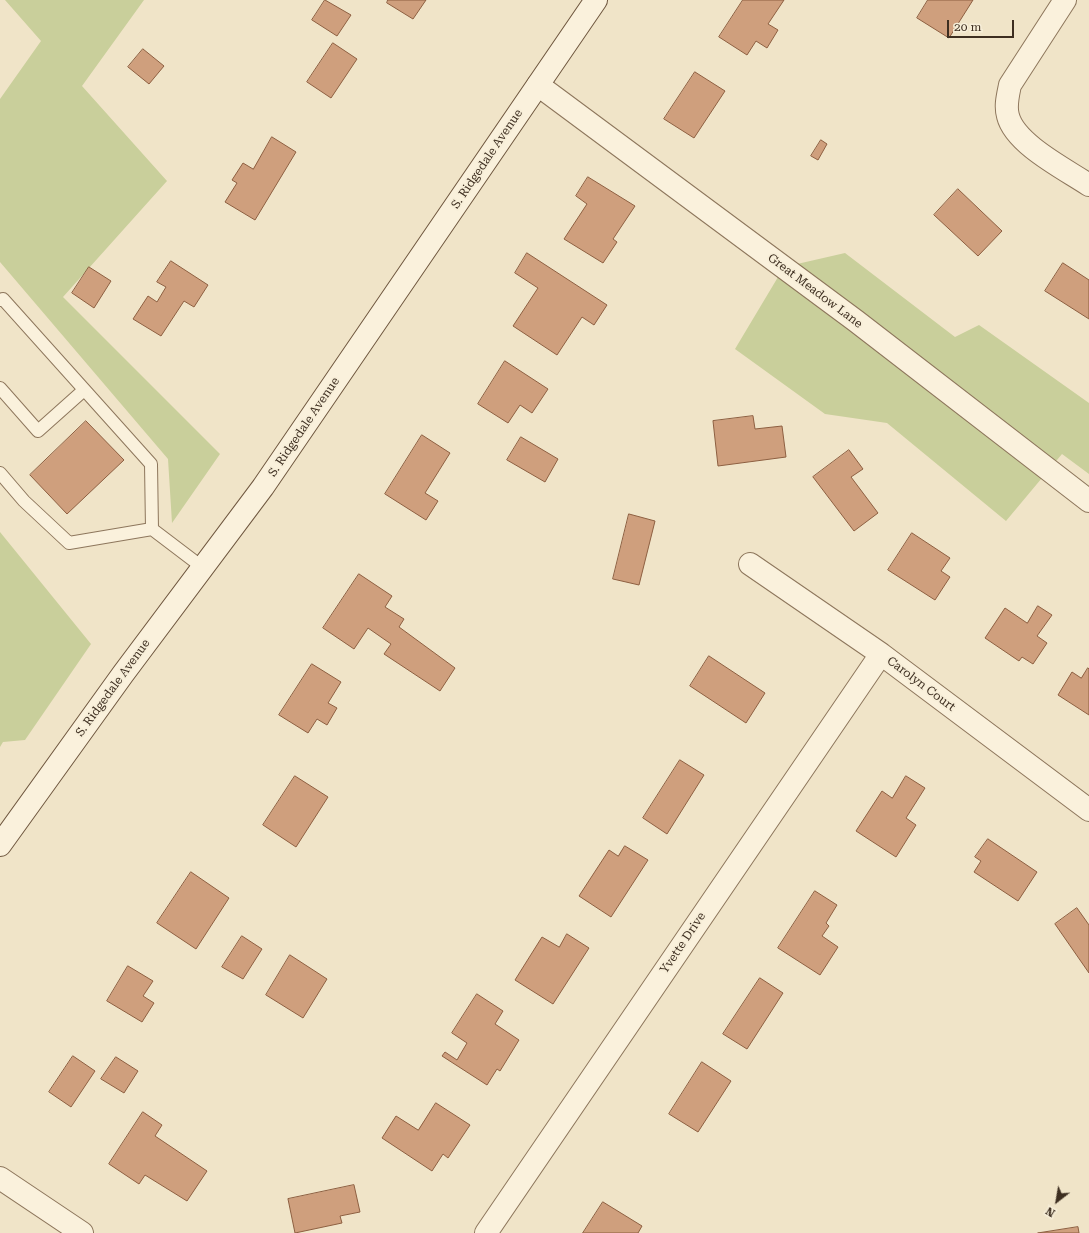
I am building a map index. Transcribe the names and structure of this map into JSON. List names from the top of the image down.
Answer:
{
  "streets": {
    "street": [
      "S. Ridgedale Avenue",
      "Great Meadow Lane",
      "Carolyn Court",
      "Yvette Drive"
    ]
  },
  "crossings": [
    ["S. Ridgedale Avenue", "Great Meadow Lane"],
    ["Carolyn Court", "Yvette Drive"]
  ],
  "scale_bar": "20 m",
  "north": "bottom left"
}
